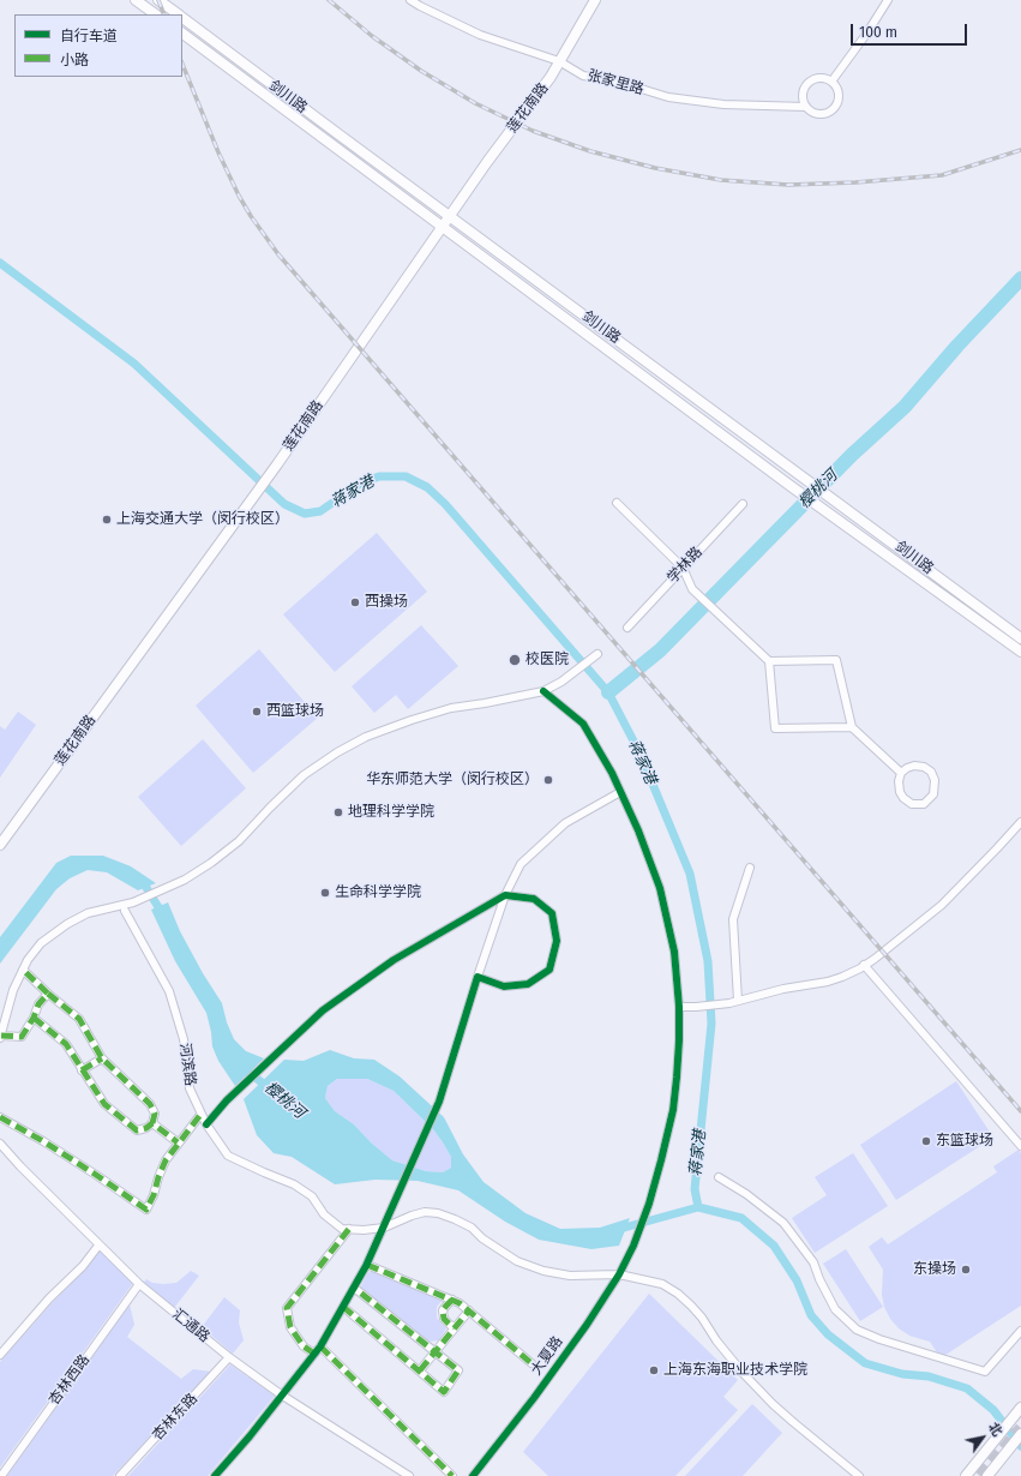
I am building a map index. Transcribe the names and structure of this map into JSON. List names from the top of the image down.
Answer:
{
  "streets": {
    "main road": ["剑川路", "莲花南路"],
    "street": [
      "张家里路",
      "学林路",
      "河滨路",
      "汇通路",
      "大夏路",
      "杏林西路",
      "杏林东路"
    ]
  },
  "crossings": [
    ["张家里路", "莲花南路"],
    ["剑川路", "莲花南路"],
    ["汇通路", "杏林西路"],
    ["汇通路", "杏林东路"]
  ],
  "water": ["樱桃河", "蒋家港"],
  "places": [
    "上海交通大学（闵行校区）",
    "西操场",
    "校医院",
    "西篮球场",
    "华东师范大学（闵行校区）",
    "地理科学学院",
    "生命科学学院",
    "东篮球场",
    "东操场",
    "上海东海职业技术学院"
  ],
  "legend": ["自行车道", "小路"],
  "scale_bar": "100 m",
  "north": "top right"
}
